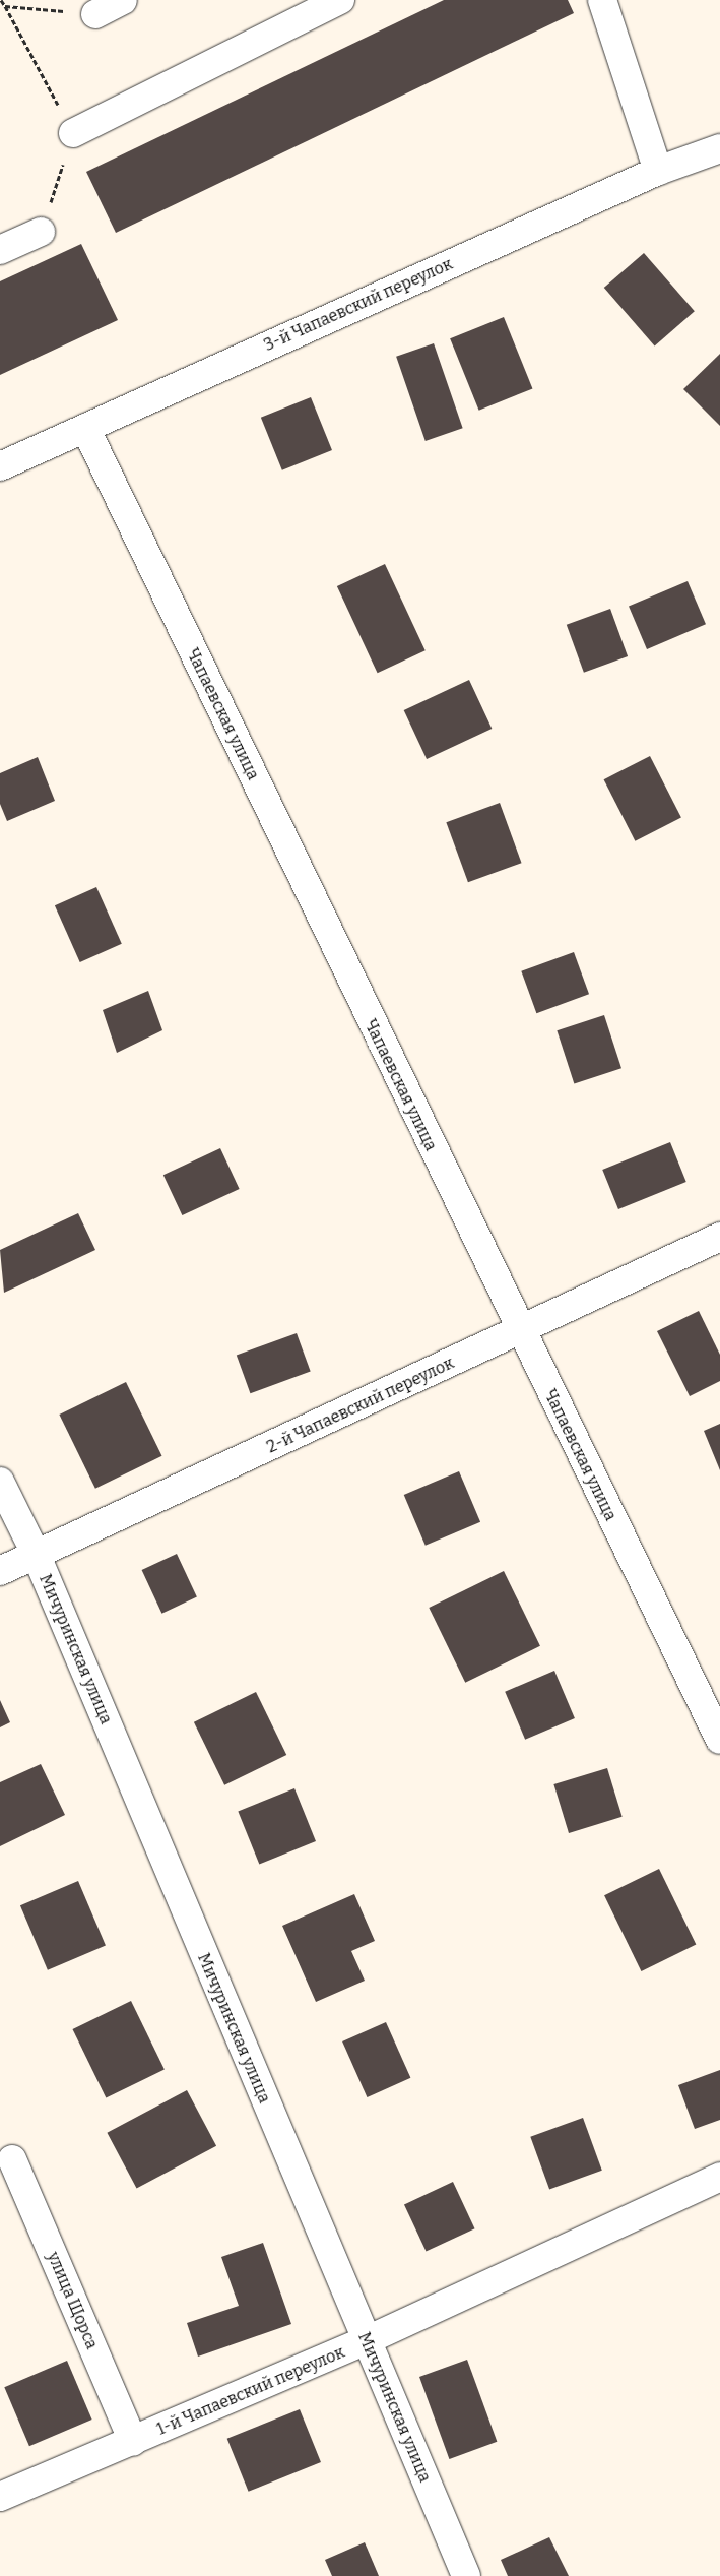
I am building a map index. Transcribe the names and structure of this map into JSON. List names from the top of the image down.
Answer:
{
  "streets": {
    "street": [
      "3-й Чапаевский переулок",
      "Чапаевская улица",
      "2-й Чапаевский переулок",
      "Мичуринская улица",
      "улица Щорса",
      "1-й Чапаевский переулок"
    ]
  },
  "crossings": [
    ["3-й Чапаевский переулок", "Чапаевская улица"],
    ["Чапаевская улица", "2-й Чапаевский переулок"],
    ["2-й Чапаевский переулок", "Мичуринская улица"],
    ["Мичуринская улица", "1-й Чапаевский переулок"],
    ["улица Щорса", "1-й Чапаевский переулок"]
  ]
}
